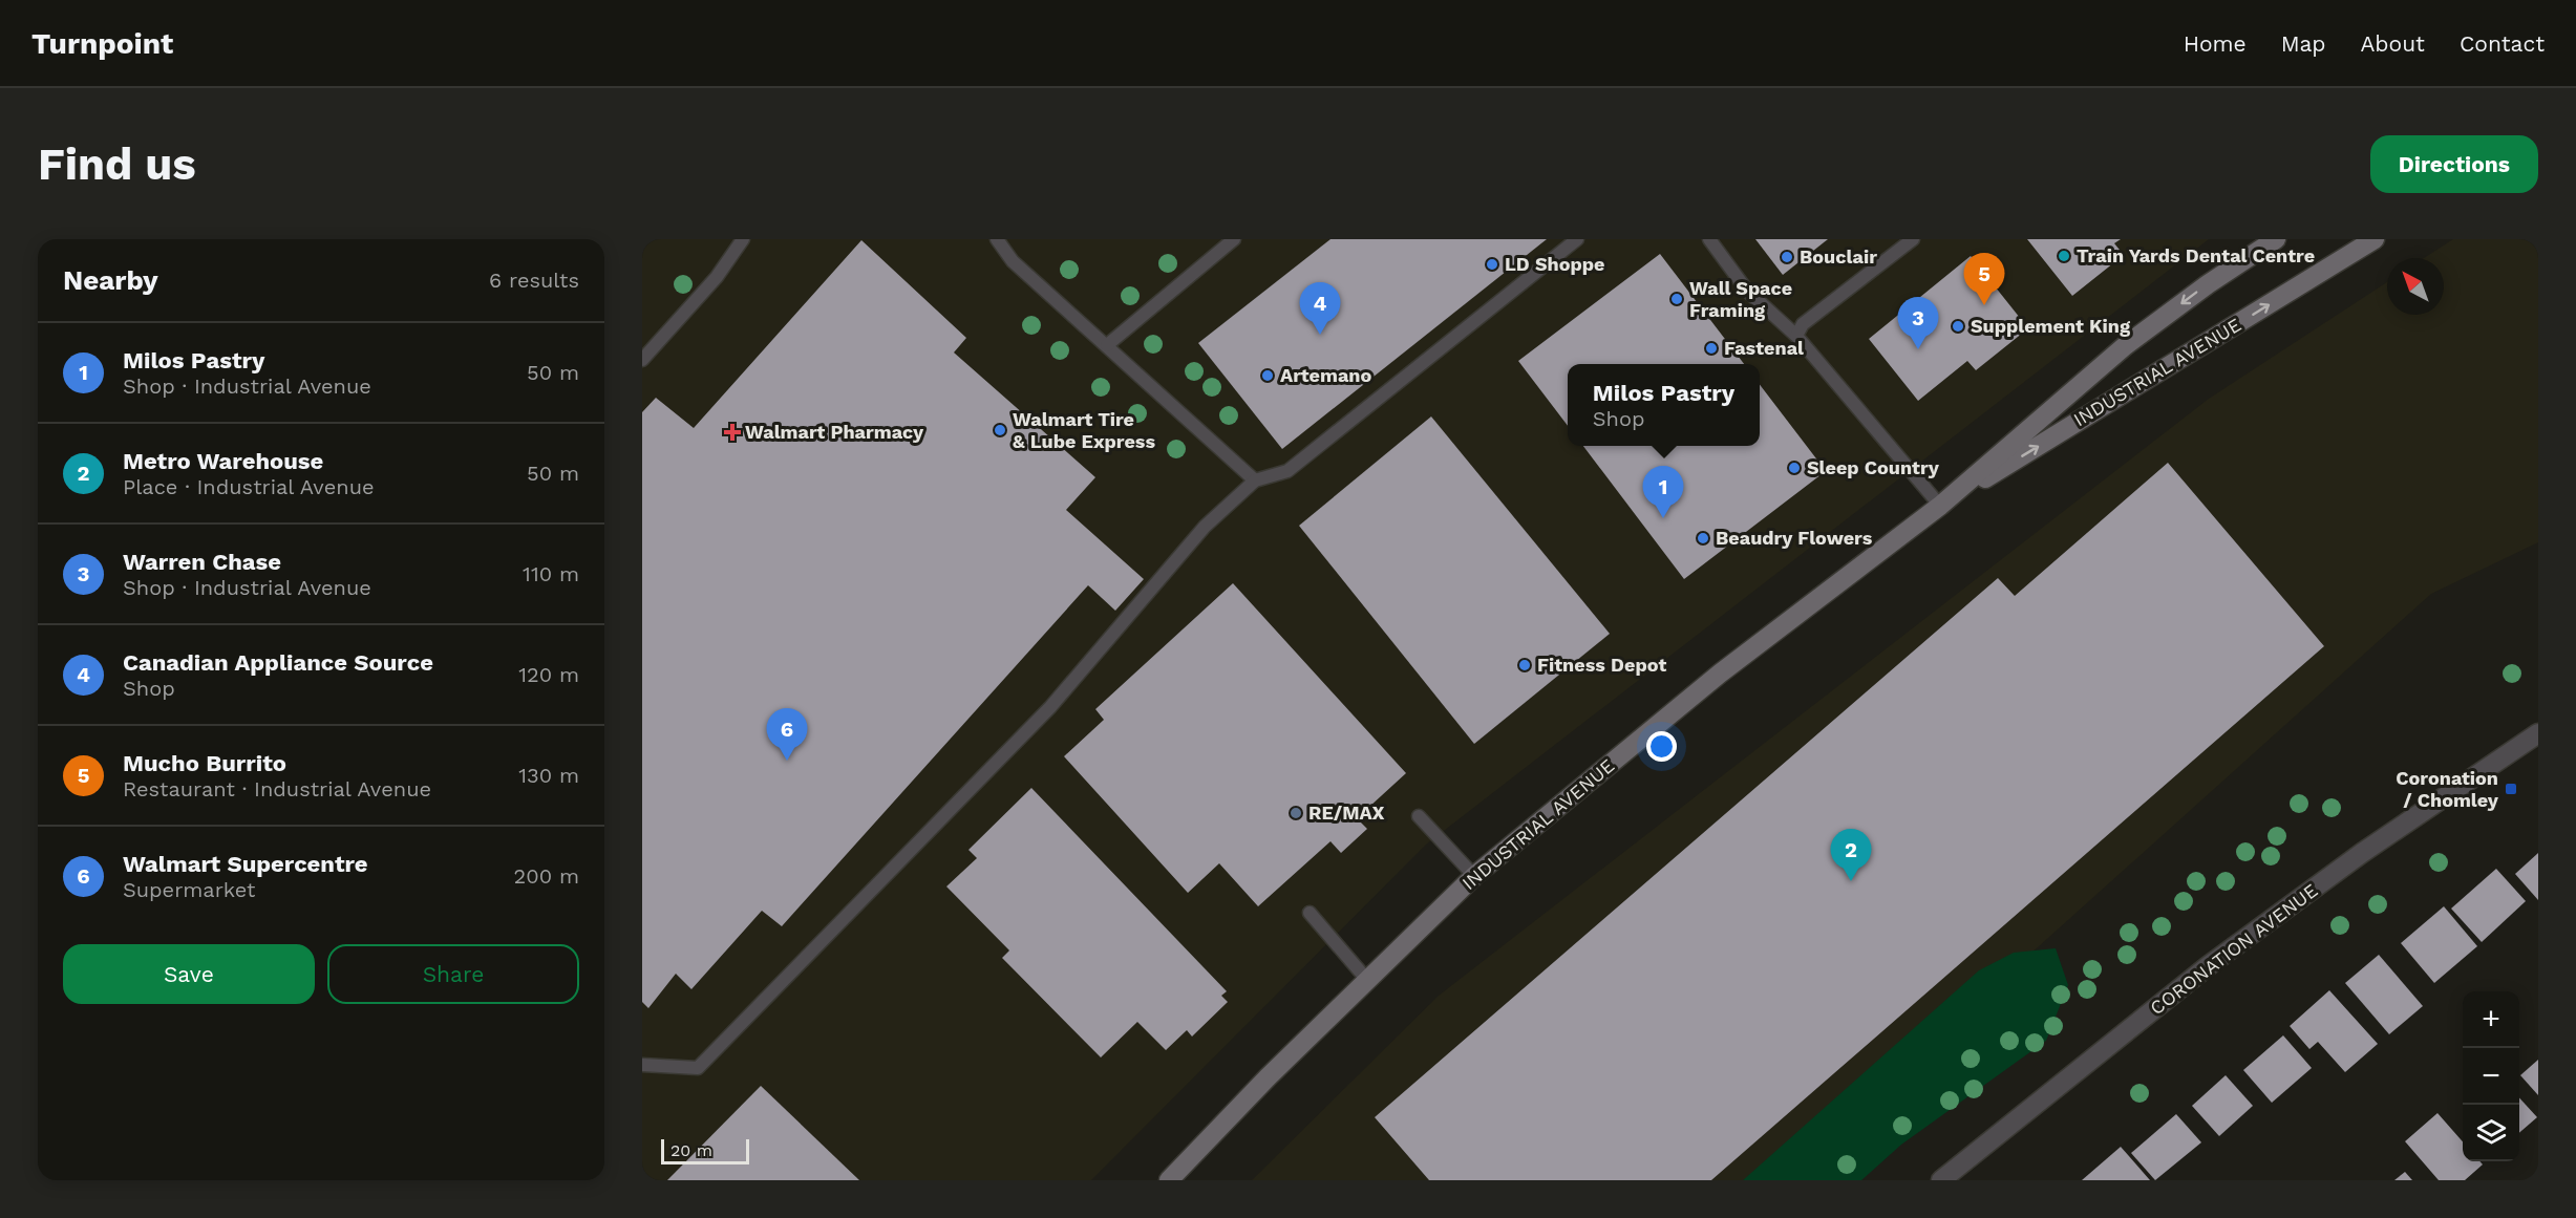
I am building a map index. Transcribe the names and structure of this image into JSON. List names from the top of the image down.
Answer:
{
  "streets": {
    "main road": ["INDUSTRIAL AVENUE"],
    "street": ["CORONATION AVENUE"]
  },
  "places": {
    "other": [
      "Train Yards Dental Centre",
      "Bouclair",
      "LD Shoppe",
      "Wall Space Framing",
      "Supplement King",
      "Fastenal",
      "Artemano",
      "Walmart Tire & Lube Express",
      "Sleep Country",
      "Beaudry Flowers",
      "Fitness Depot",
      "RE/MAX"
    ],
    "health": ["Walmart Pharmacy"],
    "transit": ["Coronation / Chomley"]
  },
  "scale_bar": "20 m",
  "north": "top left",
  "page": {
    "header": "Turnpoint",
    "nav": [
      "Home",
      "Map",
      "About",
      "Contact"
    ],
    "buttons": [
      "Directions",
      ["Save", "Share"]
    ],
    "title": "Find us",
    "heading": ["Nearby", "6 results"],
    "pins": [
      "5",
      "4",
      "3",
      "1",
      "6",
      "2"
    ],
    "list": [
      {
        "mark": "1",
        "name": "Milos Pastry",
        "note": "Shop · Industrial Avenue",
        "value": "50 m"
      },
      {
        "mark": "2",
        "name": "Metro Warehouse",
        "note": "Place · Industrial Avenue",
        "value": "50 m"
      },
      {
        "mark": "3",
        "name": "Warren Chase",
        "note": "Shop · Industrial Avenue",
        "value": "110 m"
      },
      {
        "mark": "4",
        "name": "Canadian Appliance Source",
        "note": "Shop",
        "value": "120 m"
      },
      {
        "mark": "5",
        "name": "Mucho Burrito",
        "note": "Restaurant · Industrial Avenue",
        "value": "130 m"
      },
      {
        "mark": "6",
        "name": "Walmart Supercentre",
        "note": "Supermarket",
        "value": "200 m"
      }
    ],
    "popup": ["Milos Pastry", "Shop"],
    "map_buttons": ["+", "−"],
    "scale": "20 m"
  }
}
